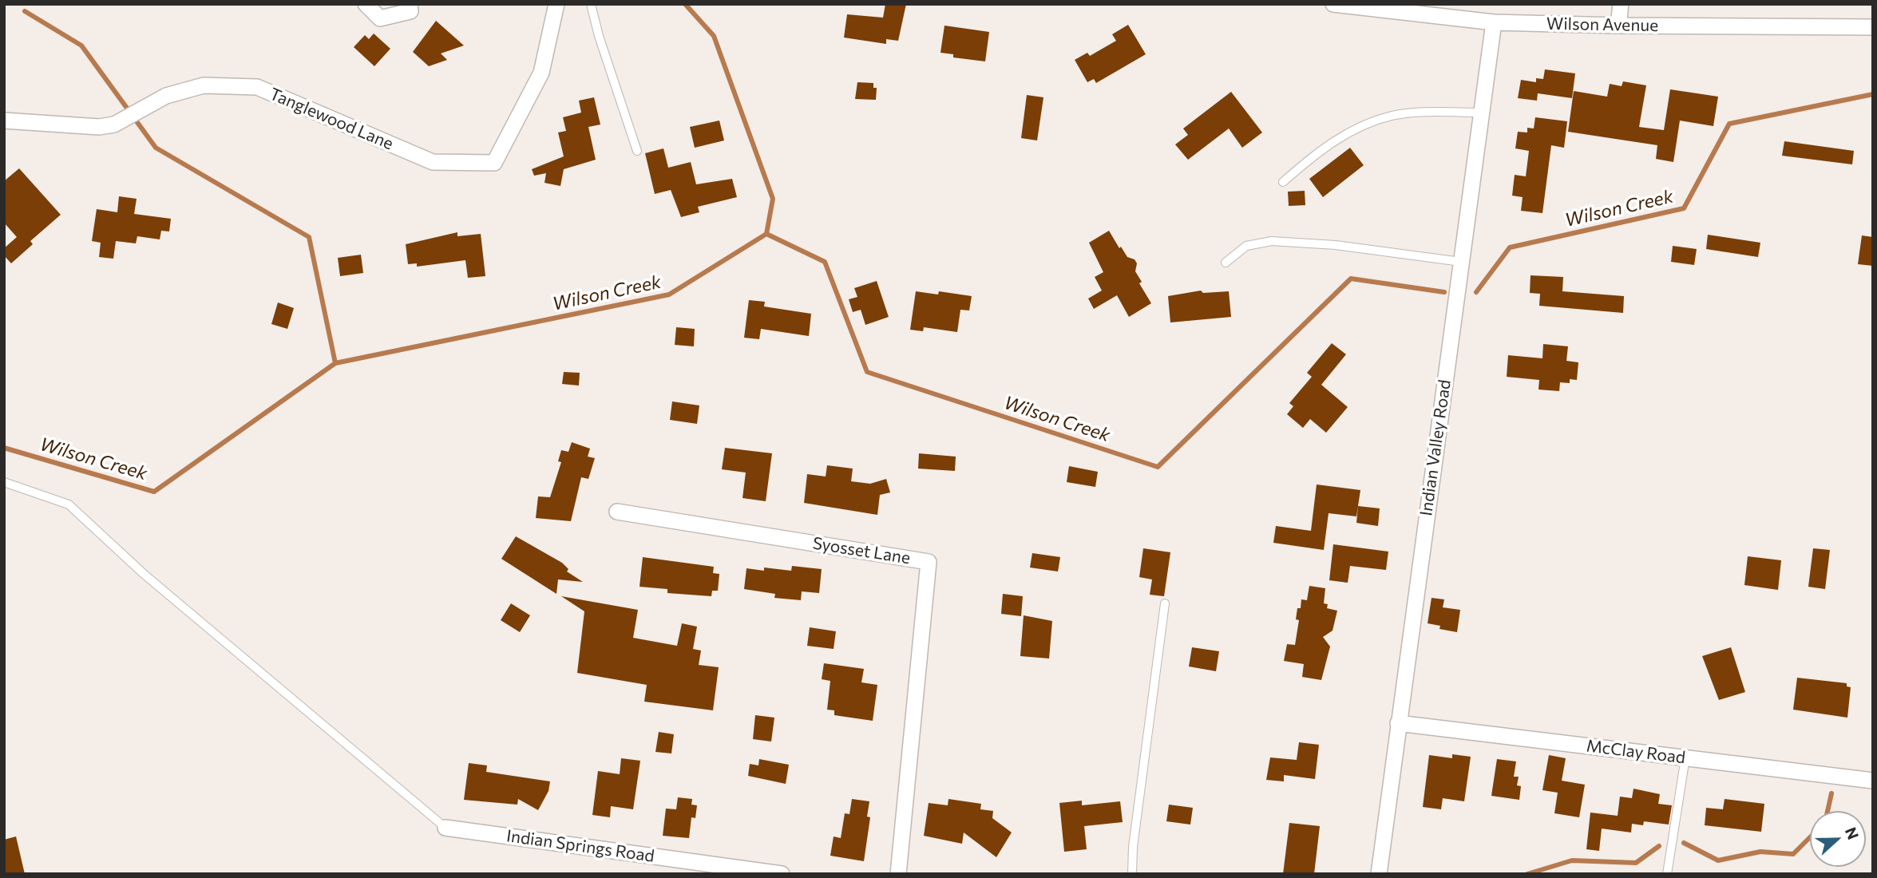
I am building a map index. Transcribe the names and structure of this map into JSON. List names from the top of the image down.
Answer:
{
  "streets": {
    "street": [
      "Wilson Avenue",
      "Tanglewood Lane",
      "Indian Valley Road",
      "Syosset Lane",
      "McClay Road",
      "Indian Springs Road"
    ]
  },
  "crossings": [
    ["Wilson Avenue", "Indian Valley Road"],
    ["Indian Valley Road", "McClay Road"]
  ],
  "water": ["Wilson Creek"],
  "north": "right"
}
